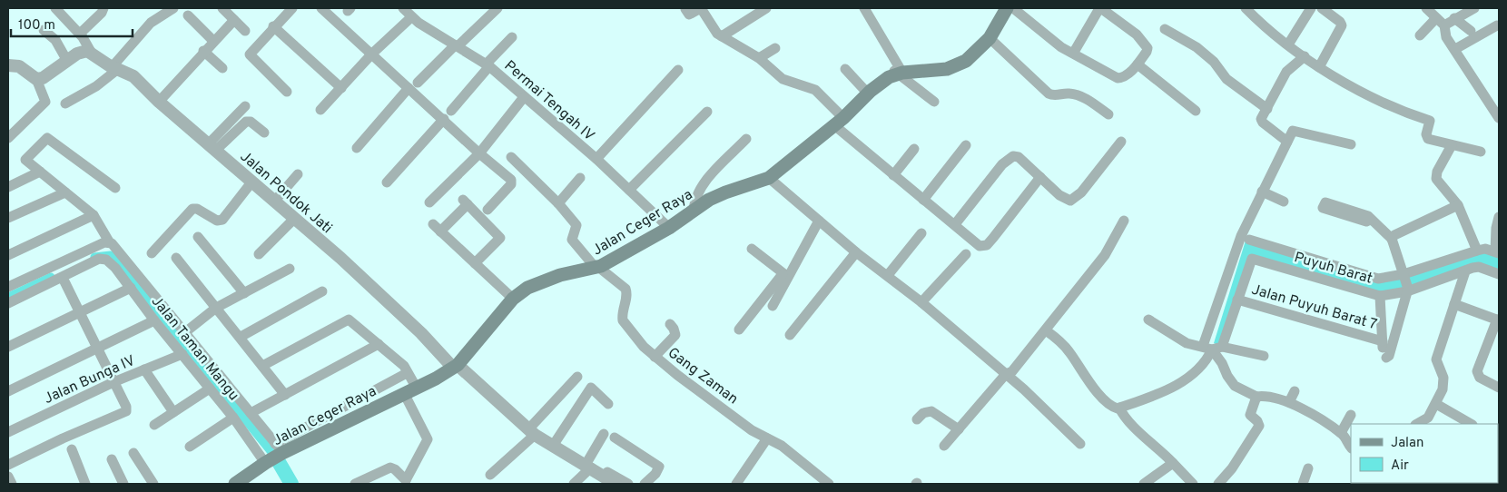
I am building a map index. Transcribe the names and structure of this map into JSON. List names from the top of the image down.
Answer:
{
  "streets": {
    "main road": ["Jalan Ceger Raya"],
    "street": [
      "Permai Tengah IV",
      "Jalan Pondok Jati",
      "Puyuh Barat",
      "Jalan Puyuh Barat 7",
      "Jalan Taman Mangu",
      "Gang Zaman",
      "Jalan Bunga IV"
    ]
  },
  "crossings": [
    ["Permai Tengah IV", "Jalan Ceger Raya"],
    ["Jalan Pondok Jati", "Jalan Ceger Raya"],
    ["Jalan Ceger Raya", "Jalan Taman Mangu"],
    ["Jalan Ceger Raya", "Gang Zaman"],
    ["Puyuh Barat", "Jalan Puyuh Barat 7"],
    ["Jalan Taman Mangu", "Jalan Bunga IV"]
  ],
  "legend": ["Jalan", "Air"],
  "scale_bar": "100 m"
}
